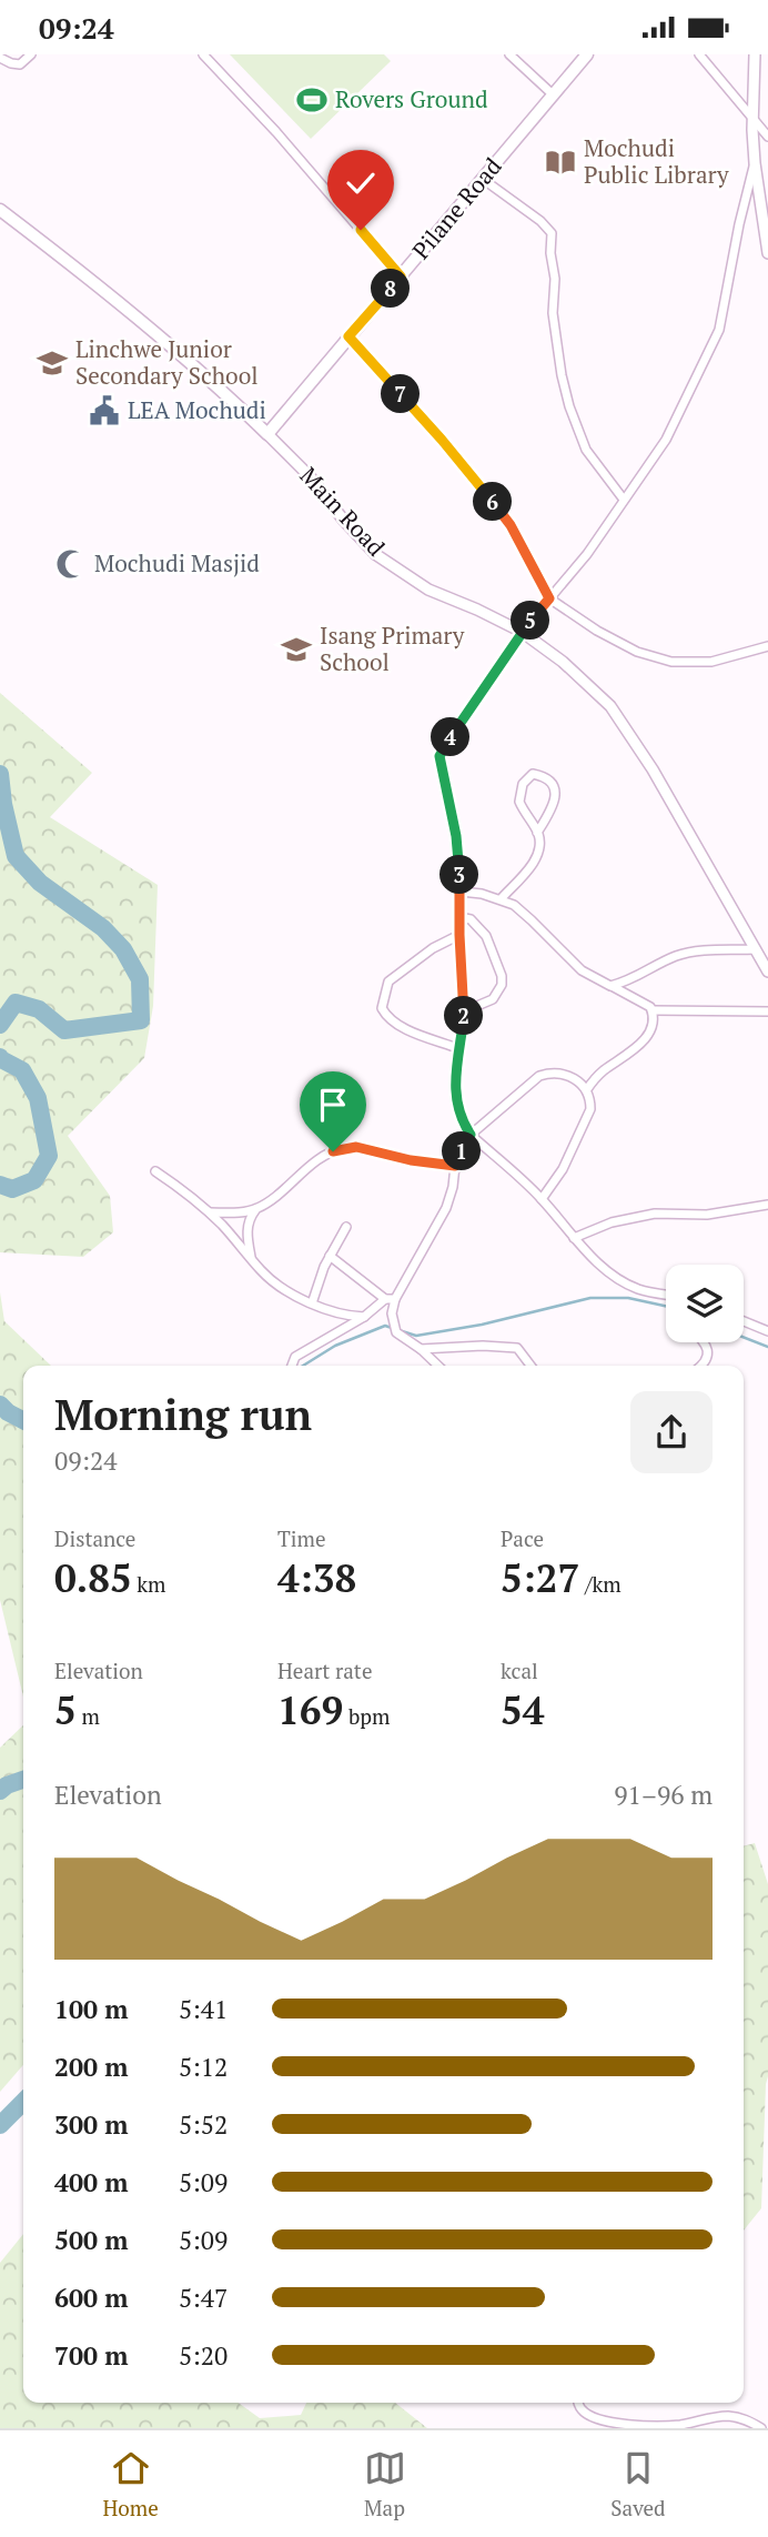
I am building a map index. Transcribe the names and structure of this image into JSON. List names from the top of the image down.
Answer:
{
  "streets": {
    "main road": ["Pilane Road", "Main Road"]
  },
  "crossings": [
    ["Pilane Road", "Main Road"]
  ],
  "places": {
    "sports": ["Rovers Ground"],
    "library": ["Mochudi Public Library"],
    "school or university": ["Linchwe Junior Secondary School", "Isang Primary School"],
    "public building": ["LEA Mochudi"],
    "mosque": ["Mochudi Masjid"]
  },
  "page": {
    "status": "09:24",
    "pins": [
      "8",
      "7",
      "6",
      "5",
      "4",
      "3",
      "2",
      "1"
    ],
    "heading": ["Morning run", "09:24"],
    "stats": [
      ["Distance", "0.85 km"],
      ["Time", "4:38"],
      ["Pace", "5:27 /km"],
      ["Elevation", "5 m"],
      ["Heart rate", "169 bpm"],
      ["kcal", "54"]
    ],
    "chart": ["Elevation", "91–96 m"],
    "list": [
      {
        "name": "100 m",
        "note": "5:41"
      },
      {
        "name": "200 m",
        "note": "5:12"
      },
      {
        "name": "300 m",
        "note": "5:52"
      },
      {
        "name": "400 m",
        "note": "5:09"
      },
      {
        "name": "500 m",
        "note": "5:09"
      },
      {
        "name": "600 m",
        "note": "5:47"
      },
      {
        "name": "700 m",
        "note": "5:20"
      }
    ],
    "tabs": ["Home", "Map", "Saved"]
  }
}
